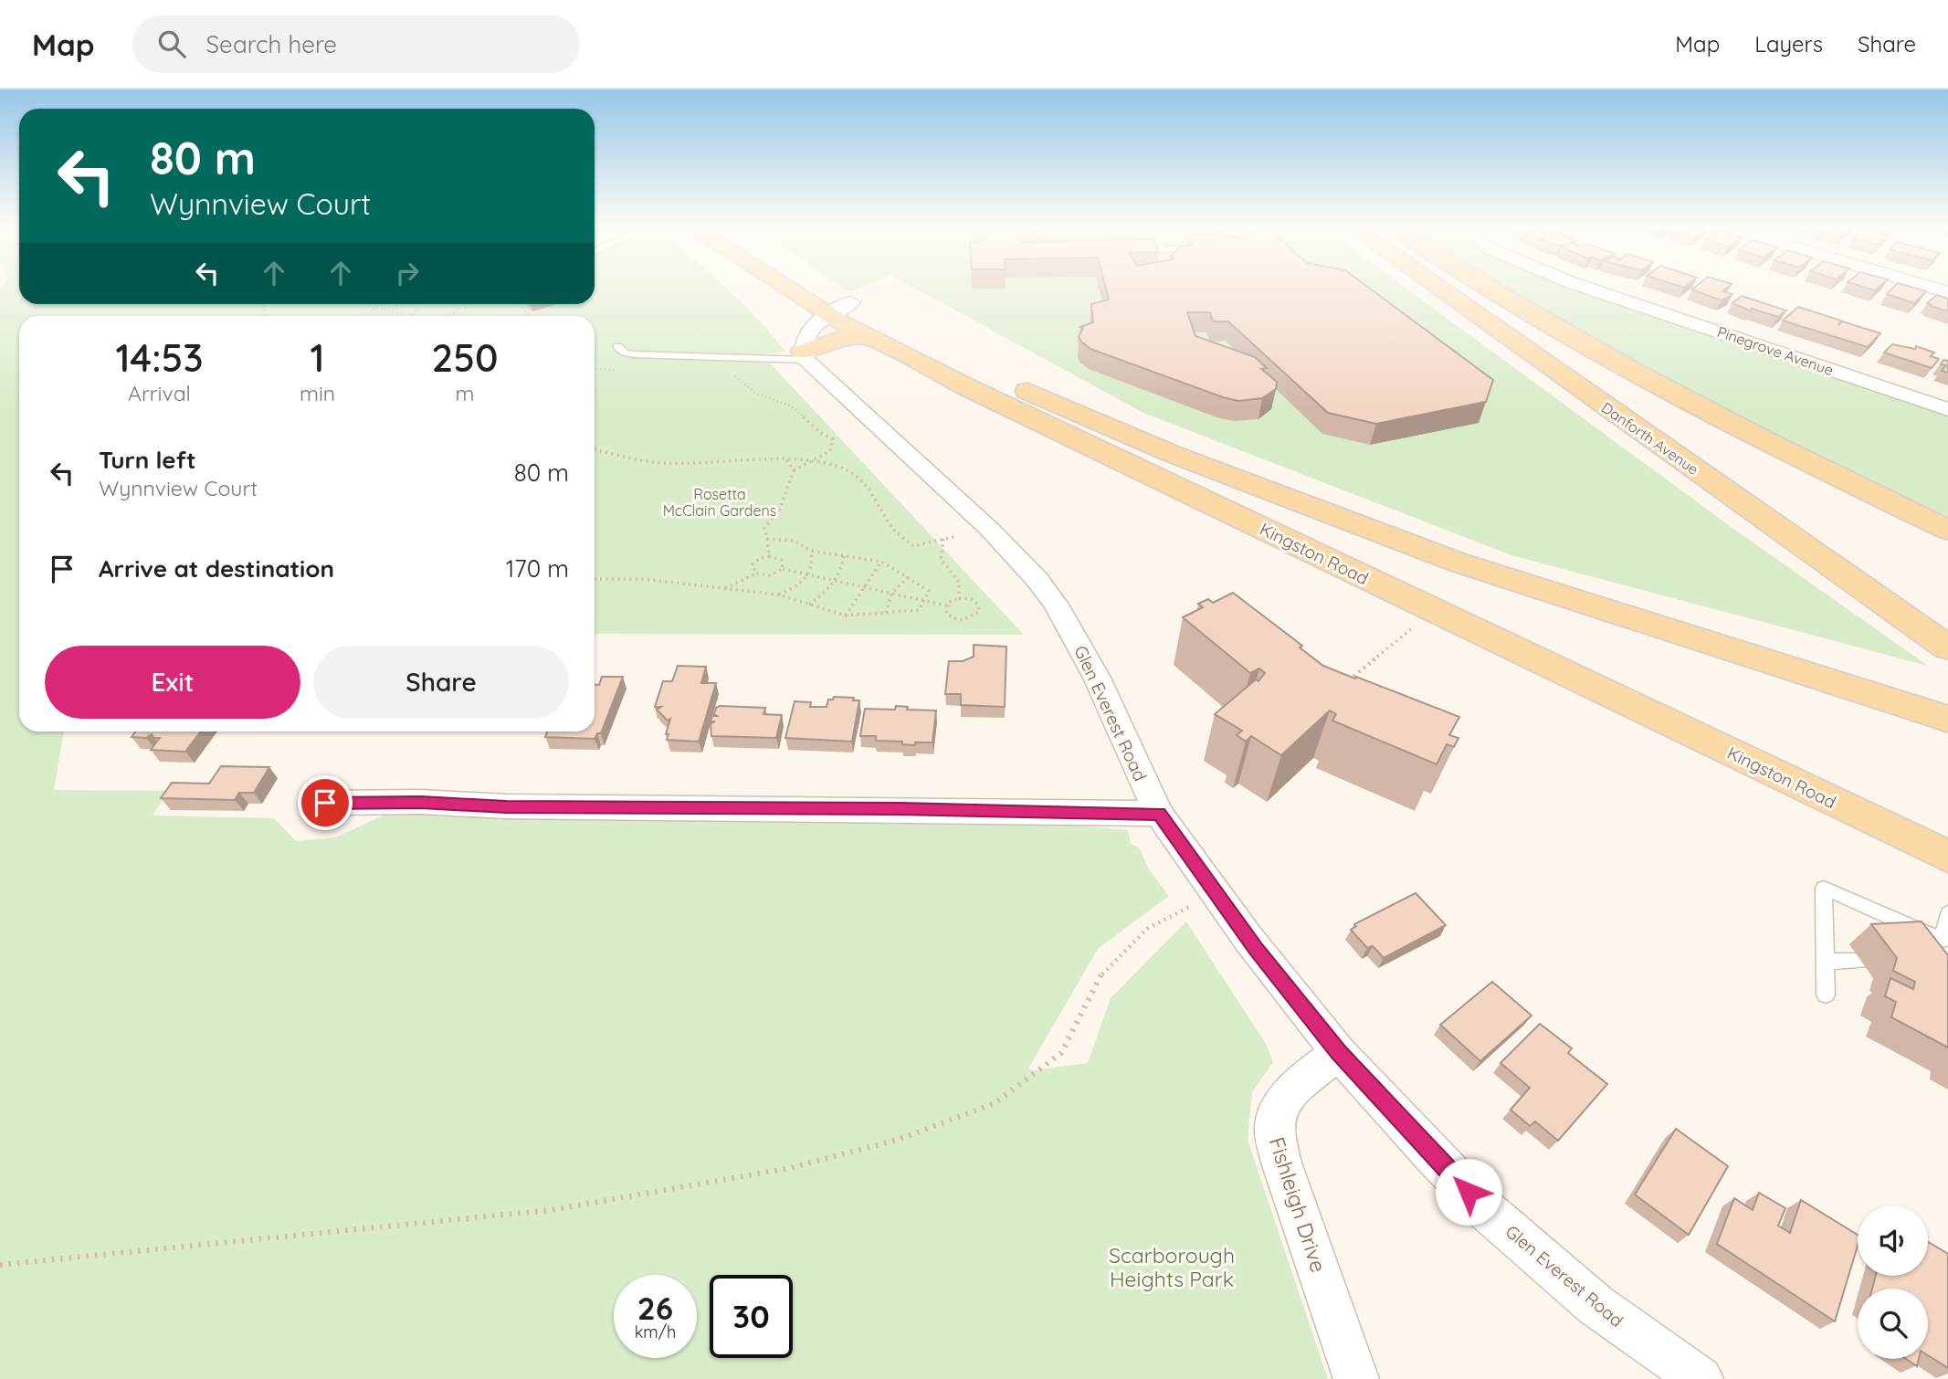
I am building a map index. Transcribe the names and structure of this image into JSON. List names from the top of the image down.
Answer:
{
  "streets": {
    "main road": ["Danforth Avenue", "Kingston Road"],
    "street": ["Pinegrove Avenue", "Glen Everest Road", "Fishleigh Drive"]
  },
  "crossings": [
    ["Glen Everest Road", "Fishleigh Drive"]
  ],
  "parks": ["Rosetta McClain Gardens", "Scarborough Heights Park"],
  "page": {
    "header": "Map",
    "search": "Search here",
    "nav": ["Map", "Layers", "Share"],
    "turn": ["80 m", "Wynnview Court"],
    "eta": [
      "14:53",
      "Arrival",
      "1",
      "min",
      "250",
      "m"
    ],
    "list": [
      {
        "name": "Turn left",
        "note": "Wynnview Court",
        "value": "80 m"
      },
      {
        "name": "Arrive at destination",
        "value": "170 m"
      }
    ],
    "buttons": ["Exit", "Share"],
    "speed": "26 km/h",
    "limit": "30"
  }
}
